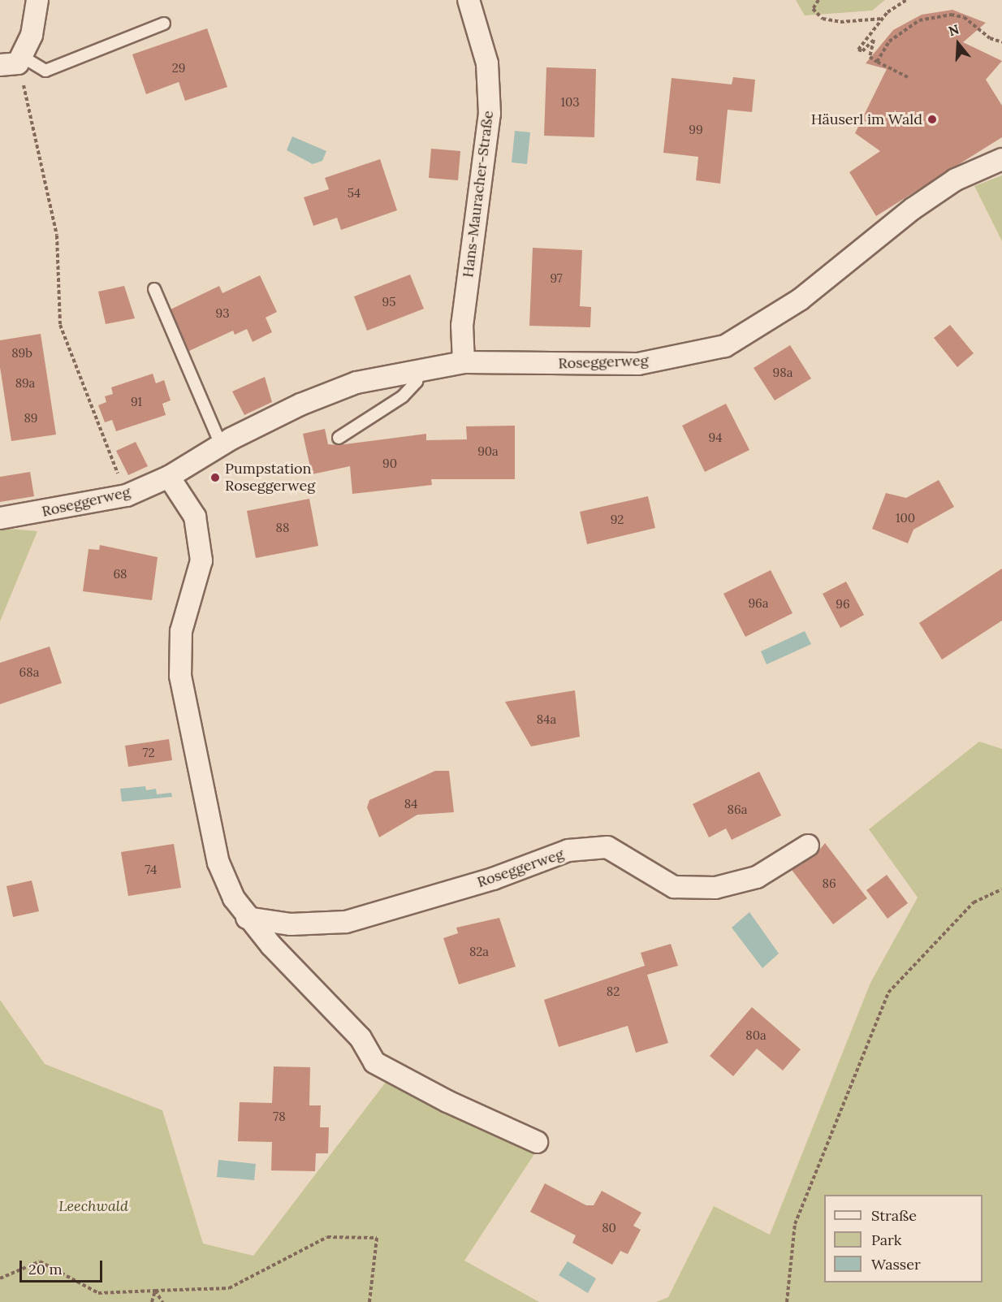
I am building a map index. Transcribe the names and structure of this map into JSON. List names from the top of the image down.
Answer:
{
  "streets": {
    "street": ["Hans-Mauracher-Straße", "Roseggerweg"]
  },
  "crossings": [
    ["Hans-Mauracher-Straße", "Roseggerweg"]
  ],
  "parks": ["Leechwald"],
  "places": ["Häuserl im Wald", "Pumpstation Roseggerweg"],
  "house_numbers": [
    "29",
    "103",
    "99",
    "54",
    "97",
    "95",
    "93",
    "89b",
    "98a",
    "89a",
    "91",
    "89",
    "94",
    "90a",
    "90",
    "100",
    "92",
    "88",
    "68",
    "96a",
    "96",
    "68a",
    "84a",
    "72",
    "84",
    "86a",
    "74",
    "86",
    "82a",
    "82",
    "80a",
    "78",
    "80"
  ],
  "legend": ["Straße", "Park", "Wasser"],
  "scale_bar": "20 m",
  "north": "top"
}
